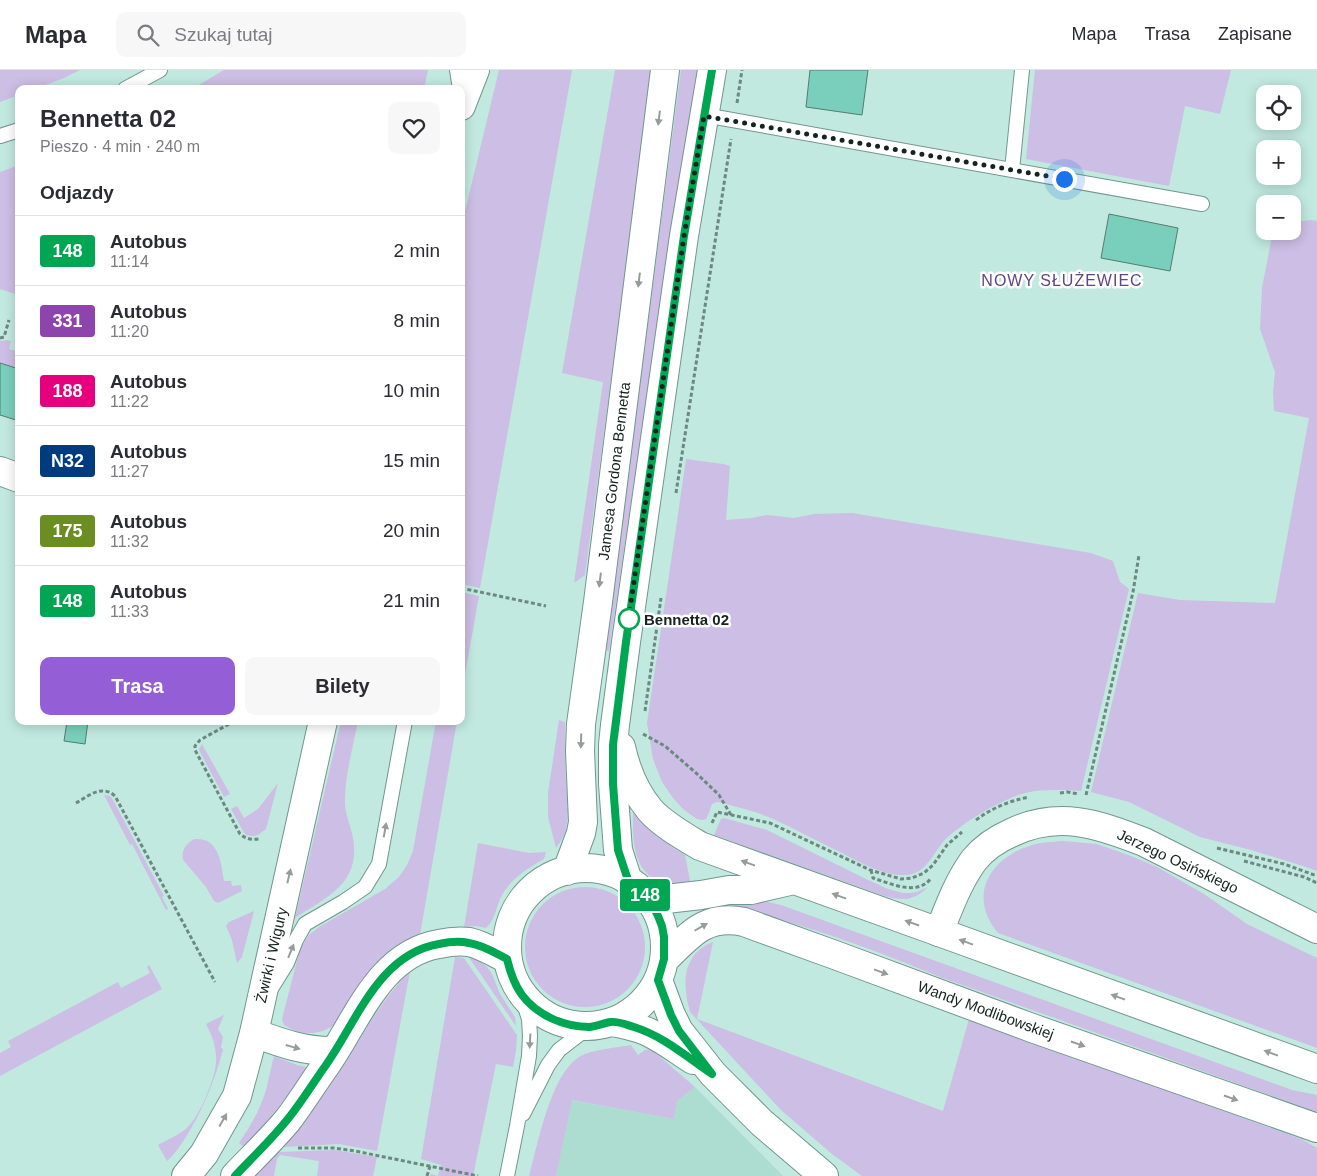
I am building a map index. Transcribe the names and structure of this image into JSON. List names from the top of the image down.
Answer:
{
  "streets": {
    "main road": [
      "Jamesa Gordona Bennetta",
      "Jerzego Osińskiego",
      "Żwirki i Wigury",
      "Wandy Modlibowskiej"
    ]
  },
  "crossings": [
    ["Jamesa Gordona Bennetta", "Wandy Modlibowskiej"]
  ],
  "districts": ["NOWY SŁUŻEWIEC"],
  "places": ["Bennetta 02"],
  "lines": ["bus line 148"],
  "page": {
    "header": "Mapa",
    "search": "Szukaj tutaj",
    "nav": ["Mapa", "Trasa", "Zapisane"],
    "on_map": "148",
    "map_buttons": ["+", "−"],
    "heading": [
      ["Bennetta 02", "Pieszo · 4 min · 240 m"],
      "Odjazdy"
    ],
    "list": [
      {
        "mark": "148",
        "name": "Autobus",
        "note": "11:14",
        "value": "2 min"
      },
      {
        "mark": "331",
        "name": "Autobus",
        "note": "11:20",
        "value": "8 min"
      },
      {
        "mark": "188",
        "name": "Autobus",
        "note": "11:22",
        "value": "10 min"
      },
      {
        "mark": "N32",
        "name": "Autobus",
        "note": "11:27",
        "value": "15 min"
      },
      {
        "mark": "175",
        "name": "Autobus",
        "note": "11:32",
        "value": "20 min"
      },
      {
        "mark": "148",
        "name": "Autobus",
        "note": "11:33",
        "value": "21 min"
      }
    ],
    "buttons": ["Trasa", "Bilety"]
  }
}
